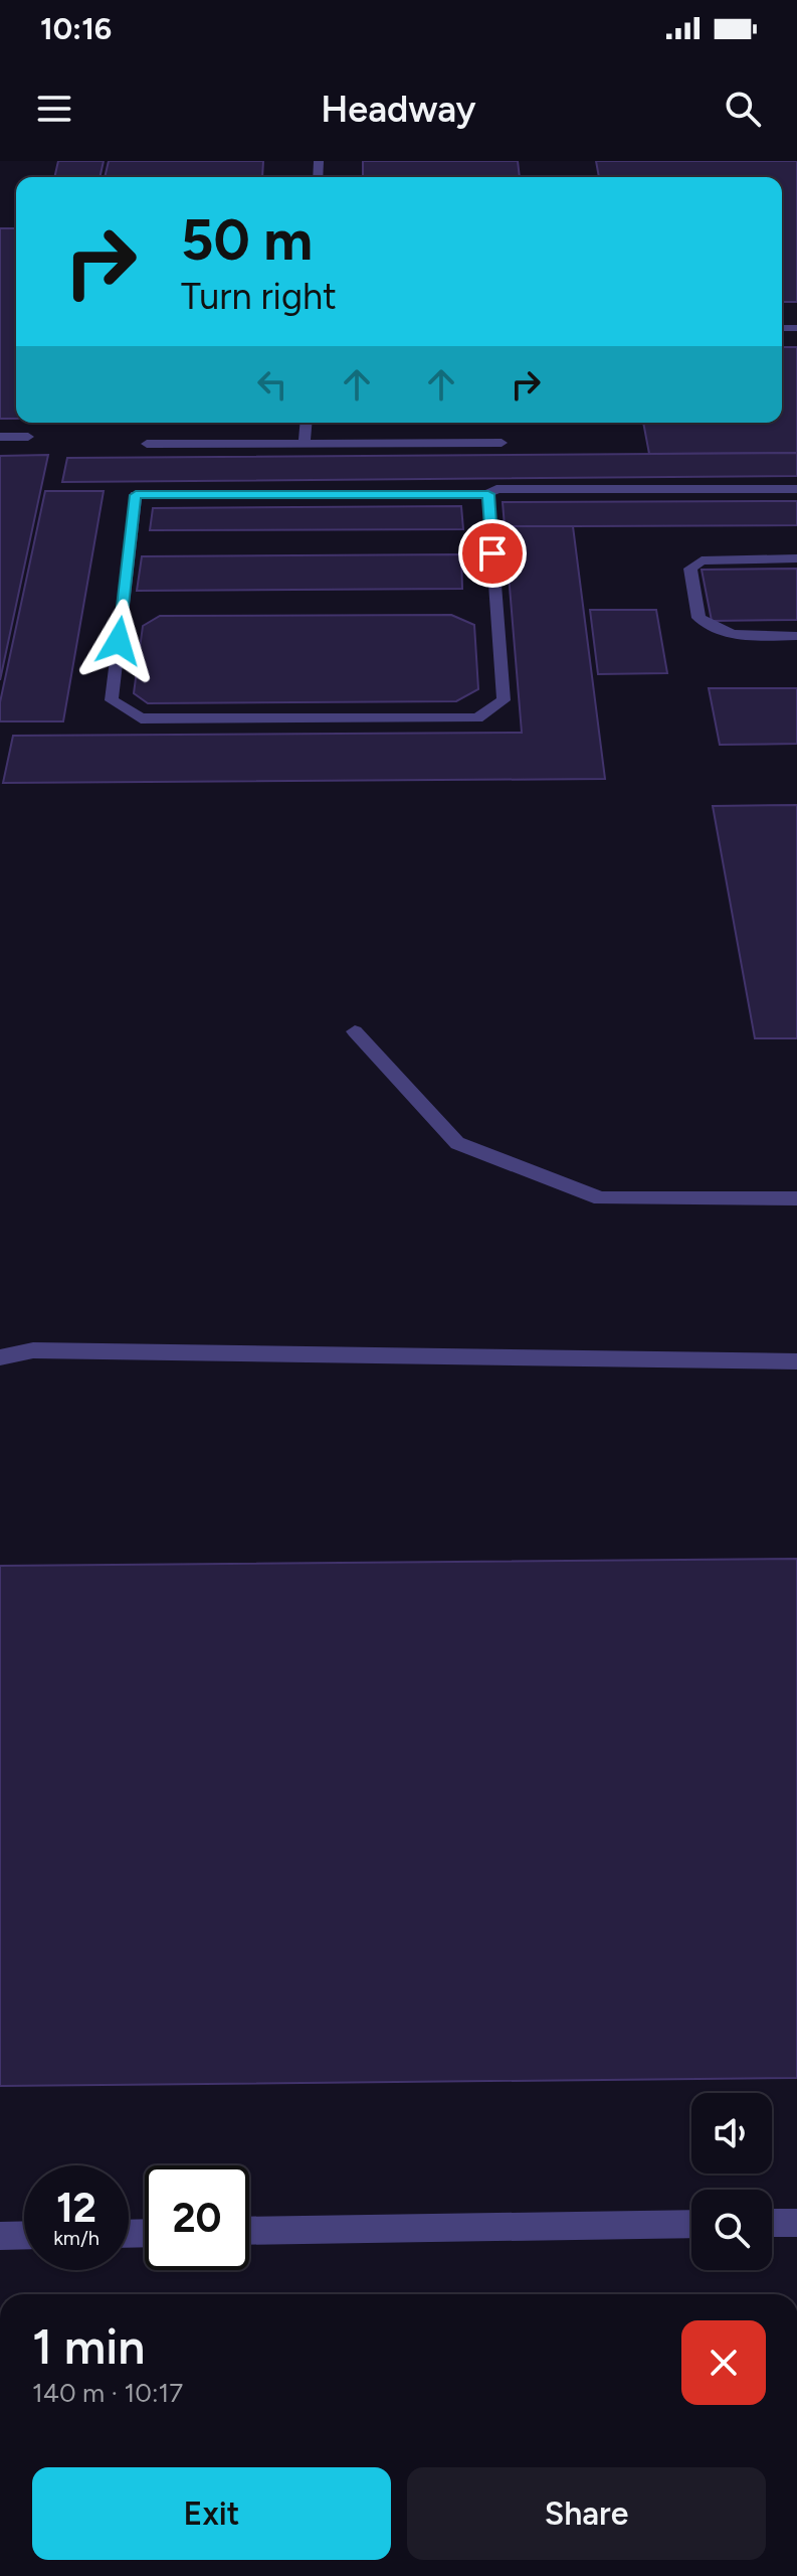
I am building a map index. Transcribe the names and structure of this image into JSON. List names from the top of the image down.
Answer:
{
  "page": {
    "status": "10:16",
    "header": "Headway",
    "turn": ["50 m", "Turn right"],
    "speed": "12 km/h",
    "limit": "20",
    "heading": ["1 min", "140 m · 10:17"],
    "buttons": ["Exit", "Share"]
  }
}
